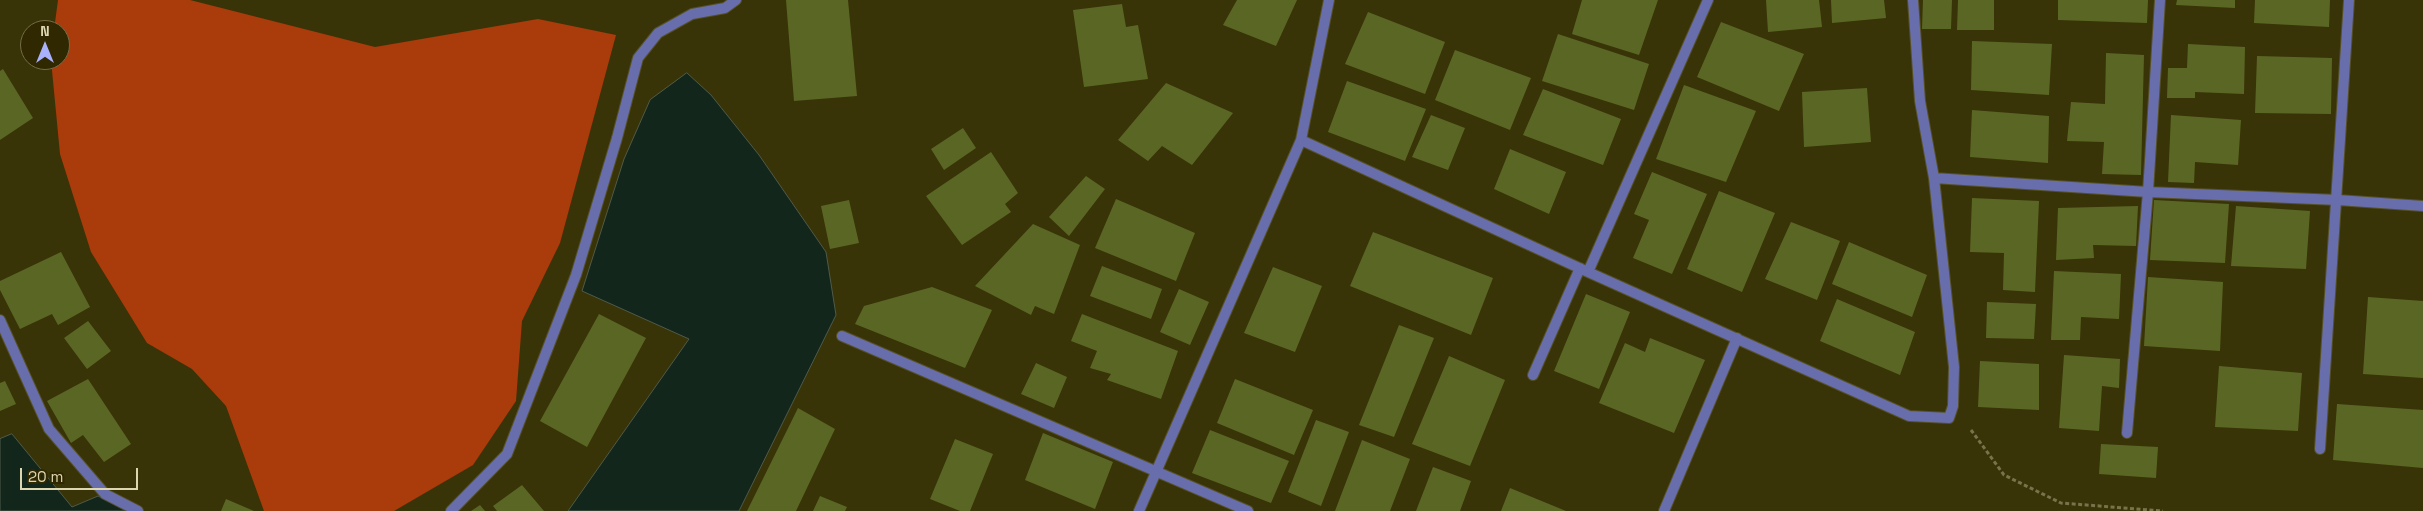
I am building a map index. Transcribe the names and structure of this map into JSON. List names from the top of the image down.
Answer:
{
  "scale_bar": "20 m",
  "north": "top"
}
